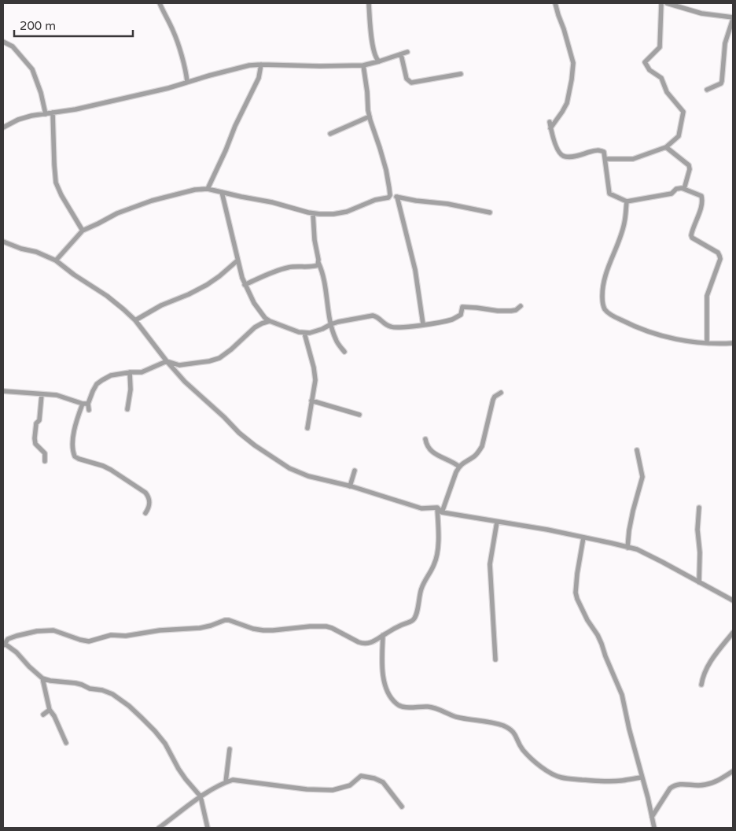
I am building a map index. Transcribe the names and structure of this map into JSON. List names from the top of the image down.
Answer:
{
  "scale_bar": "200 m"
}
